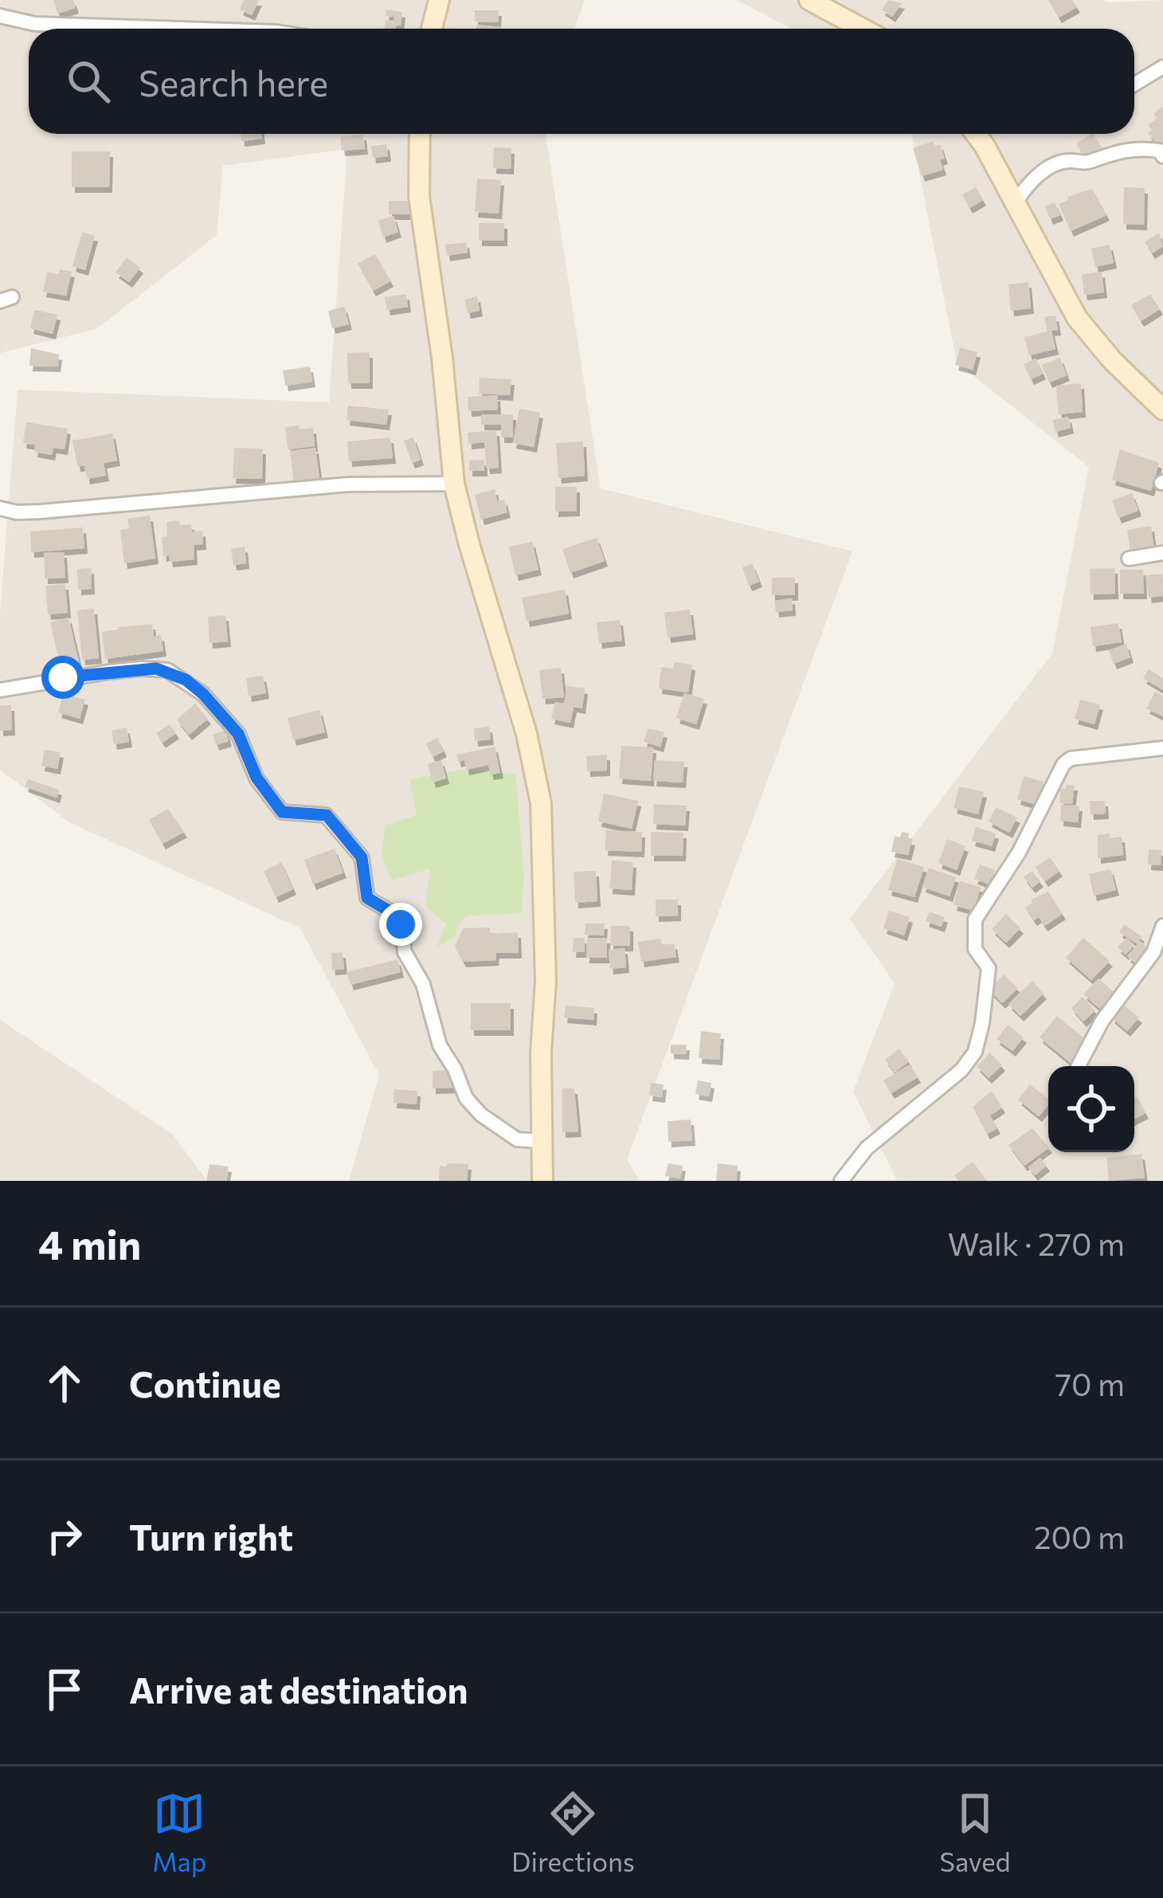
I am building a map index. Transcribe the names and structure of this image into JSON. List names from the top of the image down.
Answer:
{
  "page": {
    "search": "Search here",
    "heading": ["4 min", "Walk · 270 m"],
    "list": [
      ["Continue", "70 m"],
      ["Turn right", "200 m"],
      "Arrive at destination"
    ],
    "nav": ["Map", "Directions", "Saved"]
  }
}
